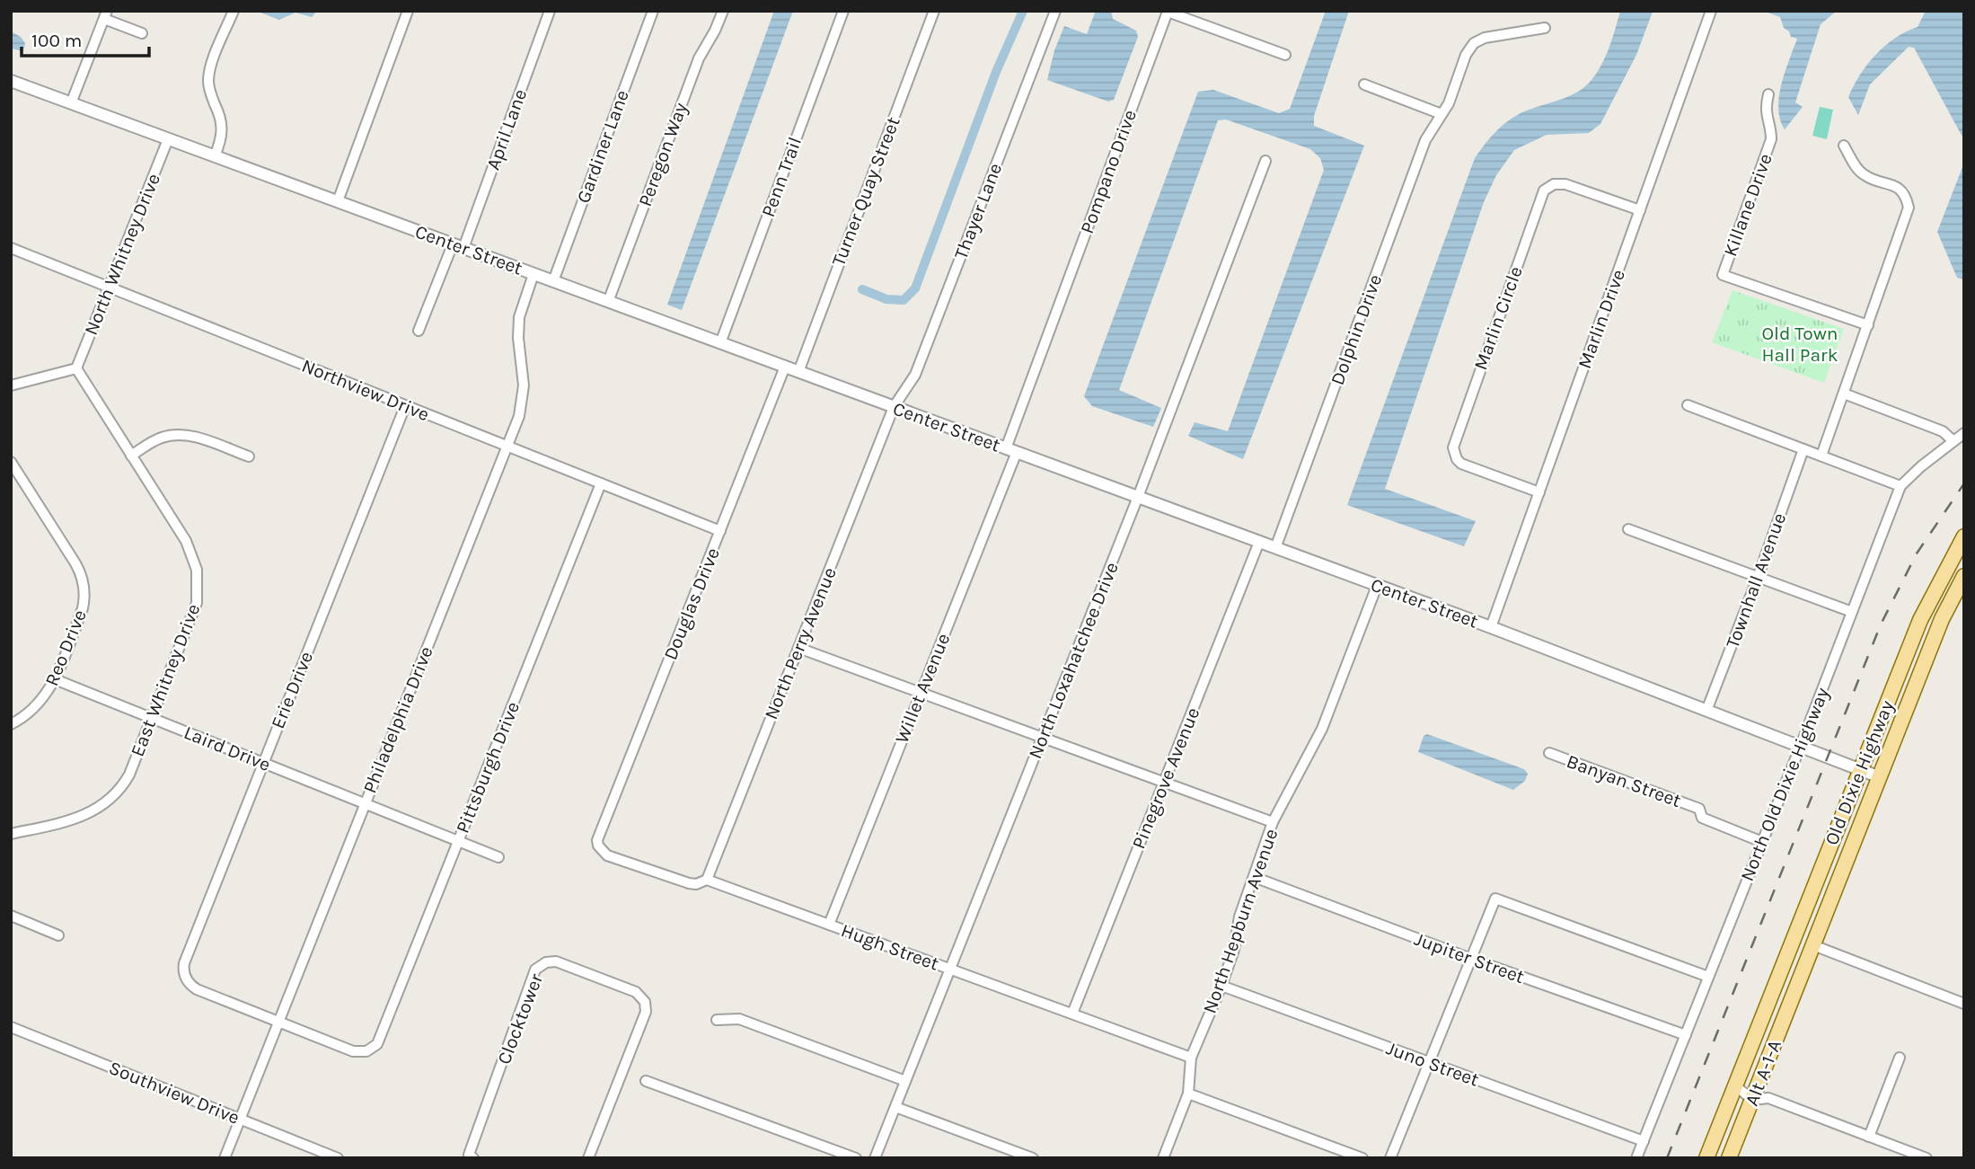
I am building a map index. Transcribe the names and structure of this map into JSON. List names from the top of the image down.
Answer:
{
  "streets": {
    "main road": ["Old Dixie Highway", "Alt A-1-A"],
    "street": [
      "April Lane",
      "Gardiner Lane",
      "Peregon Way",
      "Pompano Drive",
      "Penn Trail",
      "Turner Quay Street",
      "Killane Drive",
      "Thayer Lane",
      "Center Street",
      "North Whitney Drive",
      "Marlin Circle",
      "Marlin Drive",
      "Dolphin Drive",
      "Northview Drive",
      "Townhall Avenue",
      "Douglas Drive",
      "North Perry Avenue",
      "Reo Drive",
      "North Loxahatchee Drive",
      "East Whitney Drive",
      "Willet Avenue",
      "Erie Drive",
      "Philadelphia Drive",
      "Laird Drive",
      "Pittsburgh Drive",
      "Pinegrove Avenue",
      "Banyan Street",
      "North Old Dixie Highway",
      "North Hepburn Avenue",
      "Hugh Street",
      "Jupiter Street",
      "Clocktower",
      "Juno Street",
      "Southview Drive"
    ]
  },
  "crossings": [
    ["April Lane", "Center Street"],
    ["Gardiner Lane", "Center Street"],
    ["Peregon Way", "Center Street"],
    ["Pompano Drive", "Center Street"],
    ["Pompano Drive", "Willet Avenue"],
    ["Penn Trail", "Center Street"],
    ["Turner Quay Street", "Center Street"],
    ["Thayer Lane", "Center Street"],
    ["Thayer Lane", "North Perry Avenue"],
    ["Center Street", "North Whitney Drive"],
    ["Center Street", "Marlin Drive"],
    ["Center Street", "Dolphin Drive"],
    ["Center Street", "Townhall Avenue"],
    ["Center Street", "Douglas Drive"],
    ["Center Street", "North Perry Avenue"],
    ["Center Street", "North Loxahatchee Drive"],
    ["Center Street", "Willet Avenue"],
    ["Center Street", "Philadelphia Drive"],
    ["Center Street", "Old Dixie Highway"],
    ["Center Street", "Pinegrove Avenue"],
    ["Center Street", "North Old Dixie Highway"],
    ["Center Street", "North Hepburn Avenue"],
    ["North Whitney Drive", "Northview Drive"],
    ["North Whitney Drive", "East Whitney Drive"],
    ["Marlin Circle", "Marlin Drive"],
    ["Northview Drive", "Douglas Drive"],
    ["Northview Drive", "Erie Drive"],
    ["Northview Drive", "Philadelphia Drive"],
    ["Northview Drive", "Pittsburgh Drive"],
    ["Douglas Drive", "Hugh Street"],
    ["North Perry Avenue", "Hugh Street"],
    ["Reo Drive", "Laird Drive"],
    ["North Loxahatchee Drive", "Hugh Street"],
    ["East Whitney Drive", "Laird Drive"],
    ["Willet Avenue", "Hugh Street"],
    ["Erie Drive", "Philadelphia Drive"],
    ["Erie Drive", "Laird Drive"],
    ["Erie Drive", "Pittsburgh Drive"],
    ["Philadelphia Drive", "Laird Drive"],
    ["Philadelphia Drive", "Pittsburgh Drive"],
    ["Philadelphia Drive", "Southview Drive"],
    ["Laird Drive", "Pittsburgh Drive"],
    ["Old Dixie Highway", "Alt A-1-A"],
    ["Pinegrove Avenue", "Hugh Street"],
    ["Banyan Street", "North Old Dixie Highway"],
    ["North Old Dixie Highway", "Jupiter Street"],
    ["North Old Dixie Highway", "Juno Street"],
    ["North Hepburn Avenue", "Hugh Street"],
    ["North Hepburn Avenue", "Jupiter Street"],
    ["North Hepburn Avenue", "Juno Street"]
  ],
  "parks": ["Old Town Hall Park"],
  "scale_bar": "100 m"
}
